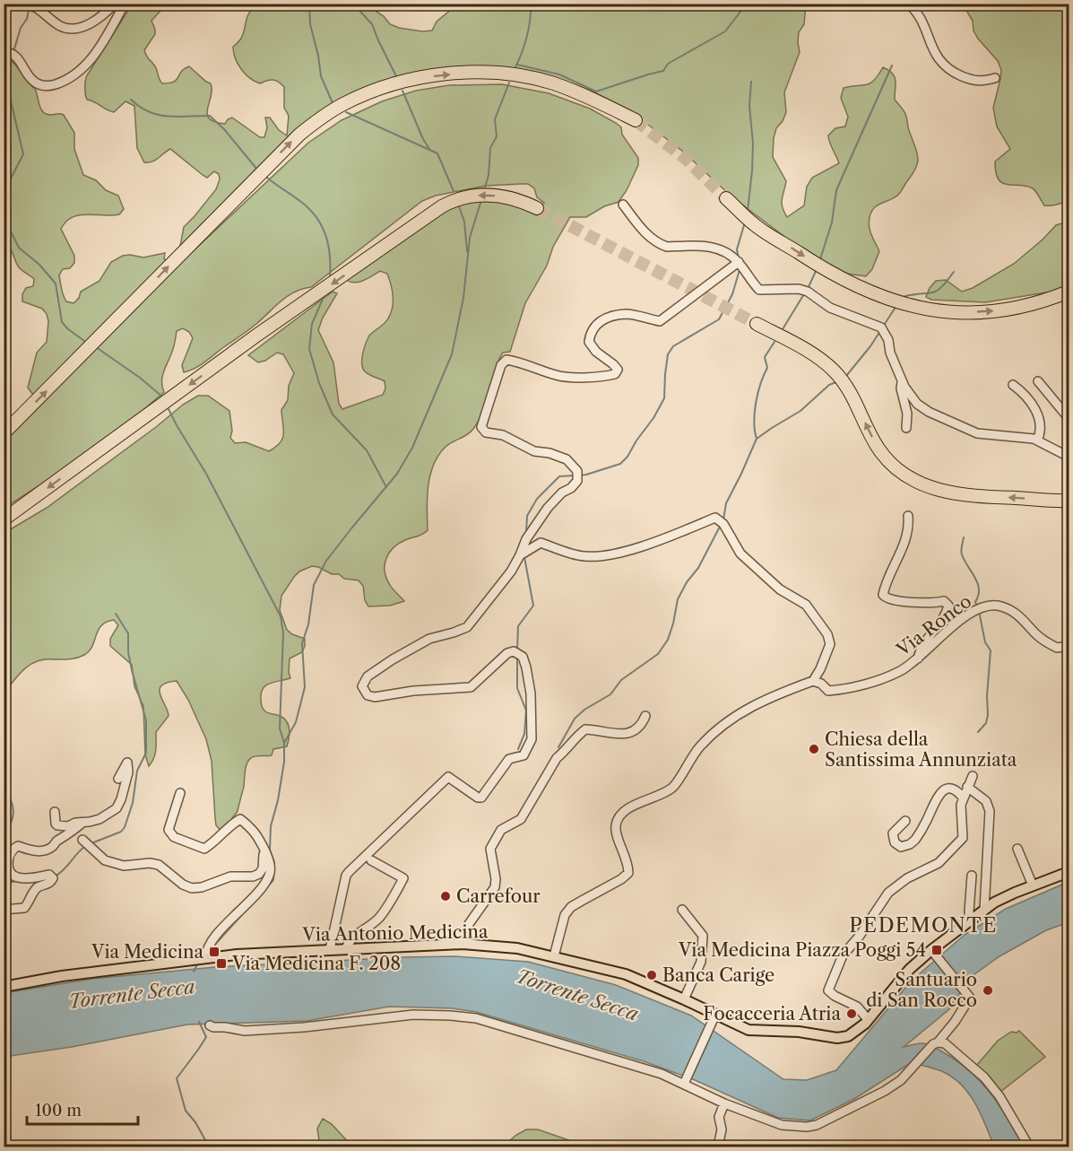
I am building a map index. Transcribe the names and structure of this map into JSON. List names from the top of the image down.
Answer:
{
  "streets": {
    "main road": ["Via Antonio Medicina"],
    "street": ["Via Ronco"]
  },
  "districts": ["PEDEMONTE"],
  "water": ["Torrente Secca"],
  "places": {
    "other": [
      "Chiesa della Santissima Annunziata",
      "Carrefour",
      "Banca Carige",
      "Santuario di San Rocco",
      "Focacceria Atria"
    ],
    "transit": ["Via Medicina Piazza Poggi 54", "Via Medicina", "Via Medicina F. 208"]
  },
  "scale_bar": "100 m"
}
